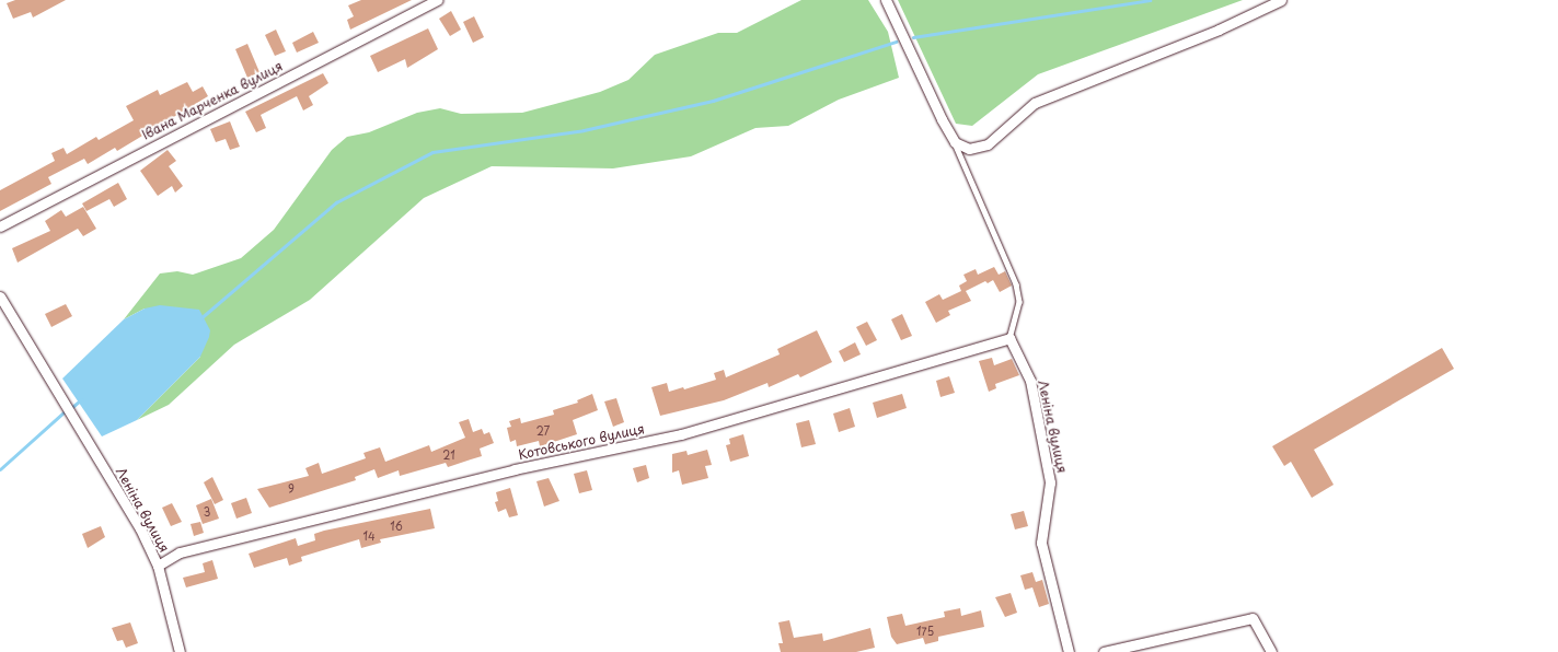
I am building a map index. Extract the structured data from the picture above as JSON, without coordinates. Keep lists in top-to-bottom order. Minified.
{"streets":{"street":["Івана Марченка вулиця","Леніна вулиця","Котовського вулиця"]},"crossings":[["Леніна вулиця","Котовського вулиця"]],"house_numbers":["27","21","9","3","16","14","175"]}
